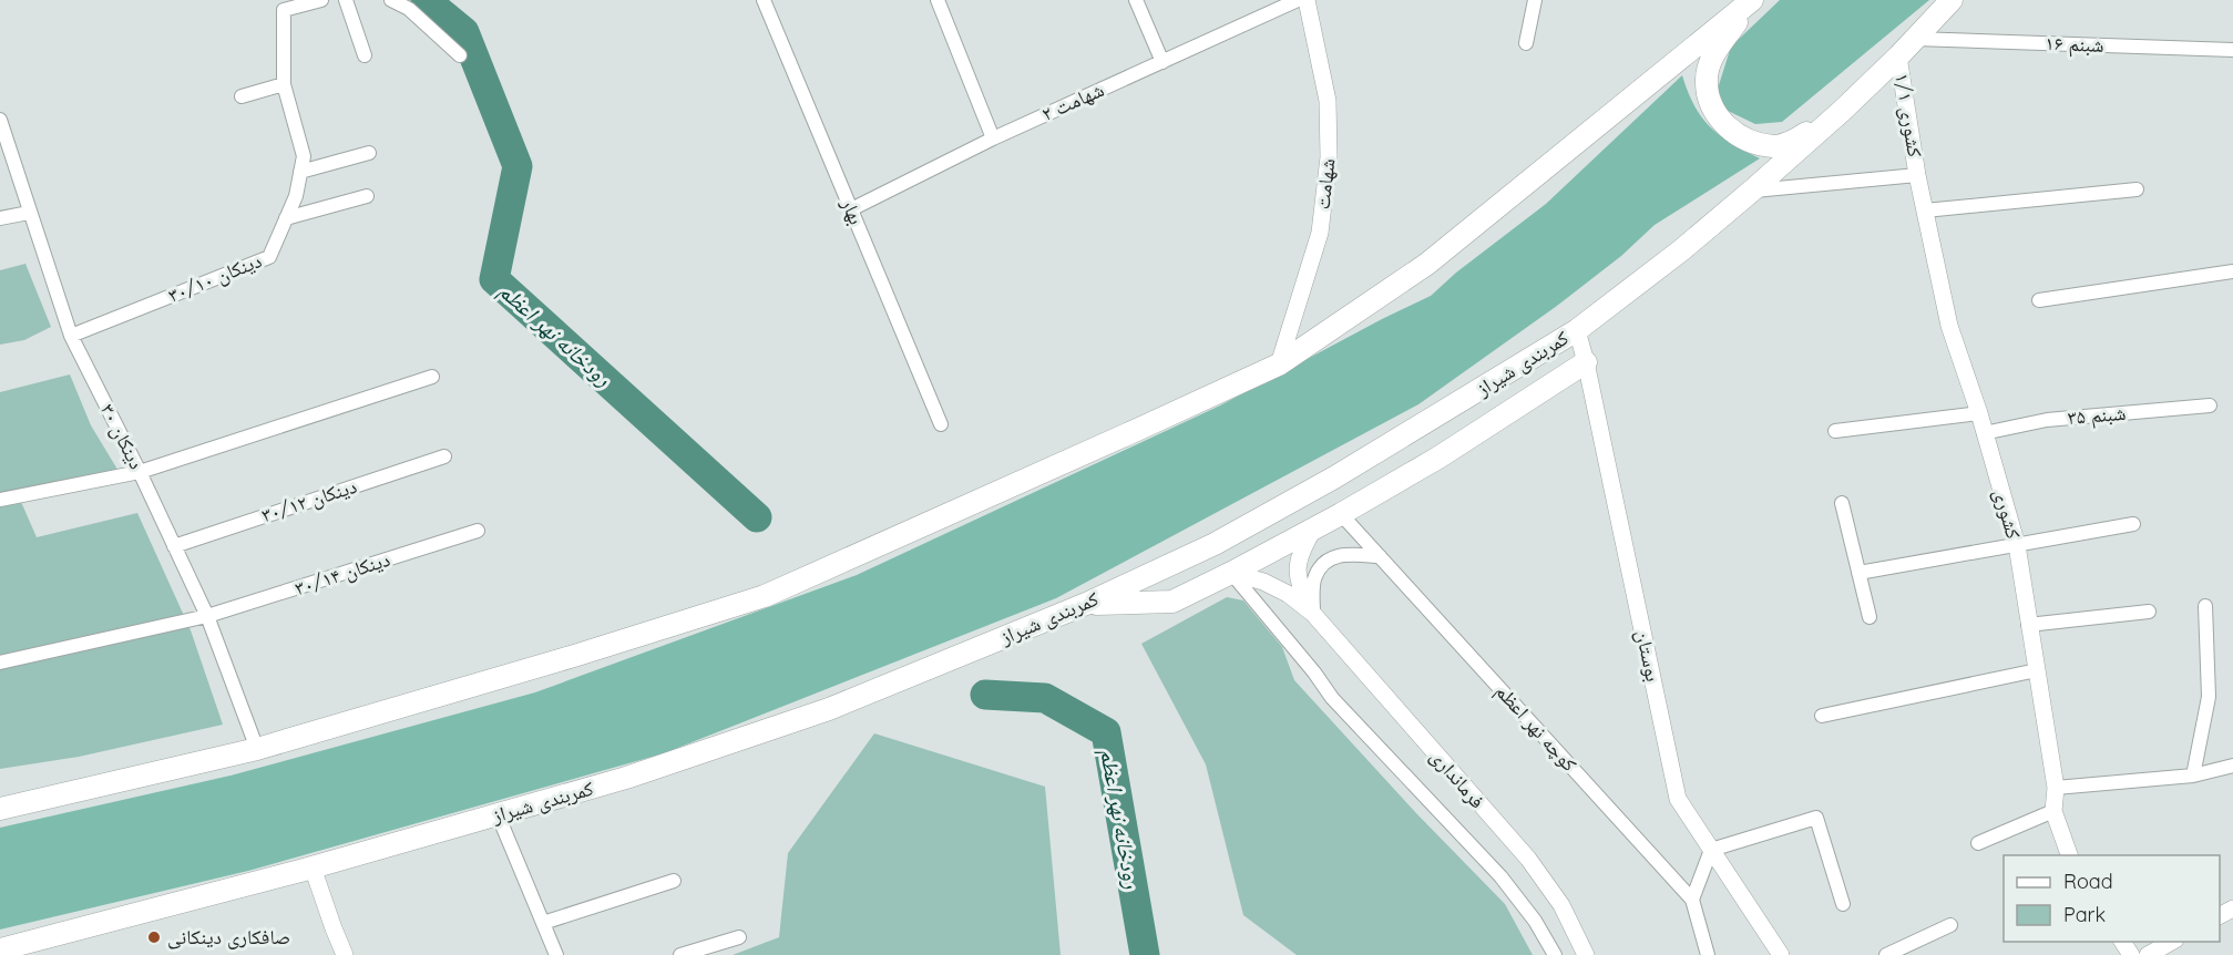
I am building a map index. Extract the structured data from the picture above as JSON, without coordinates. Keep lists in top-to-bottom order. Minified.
{"streets":{"highway":["کمربندی شیراز"],"street":["۱۶ شبنم","۲ شهامت","۱/۱ کشوری","شهامت","بهار","۳۰/۱۰ دینکان","۳۵ شبنم","۳۰ دینکان","۳۰/۱۲ دینکان","کشوری","۳۰/۱۴ دینکان","بوستان","کوچه نهر اعظم","فرمانداری"]},"crossings":[["۱۶ شبنم","کمربندی شیراز"],["۲ شهامت","بهار"],["۱/۱ کشوری","کمربندی شیراز"],["۱/۱ کشوری","کشوری"],["۳۰/۱۰ دینکان","۳۰ دینکان"],["کمربندی شیراز","بوستان"],["۳۵ شبنم","کشوری"],["۳۰ دینکان","۳۰/۱۲ دینکان"],["۳۰ دینکان","۳۰/۱۴ دینکان"]],"water":["رودخانه نهر اعظم"],"places":["صافکاری دینکانی"],"legend":["Road","Park"]}
